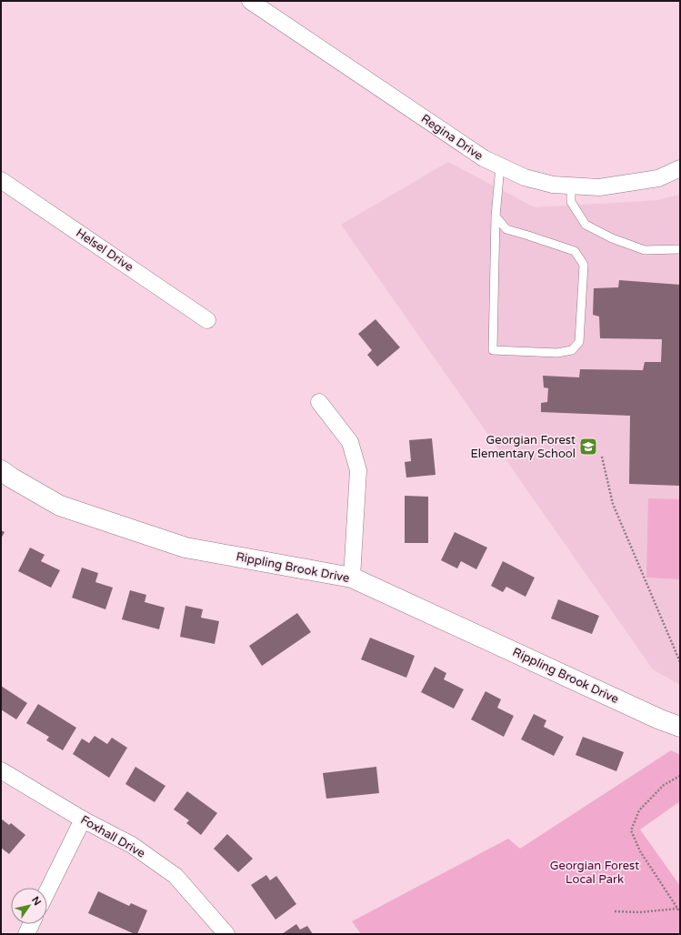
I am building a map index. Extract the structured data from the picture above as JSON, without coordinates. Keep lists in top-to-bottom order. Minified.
{"streets":{"street":["Regina Drive","Helsel Drive","Rippling Brook Drive","Foxhall Drive"]},"parks":["Georgian Forest Local Park"],"places":{"school or university":["Georgian Forest Elementary School"]},"north":"top right"}
